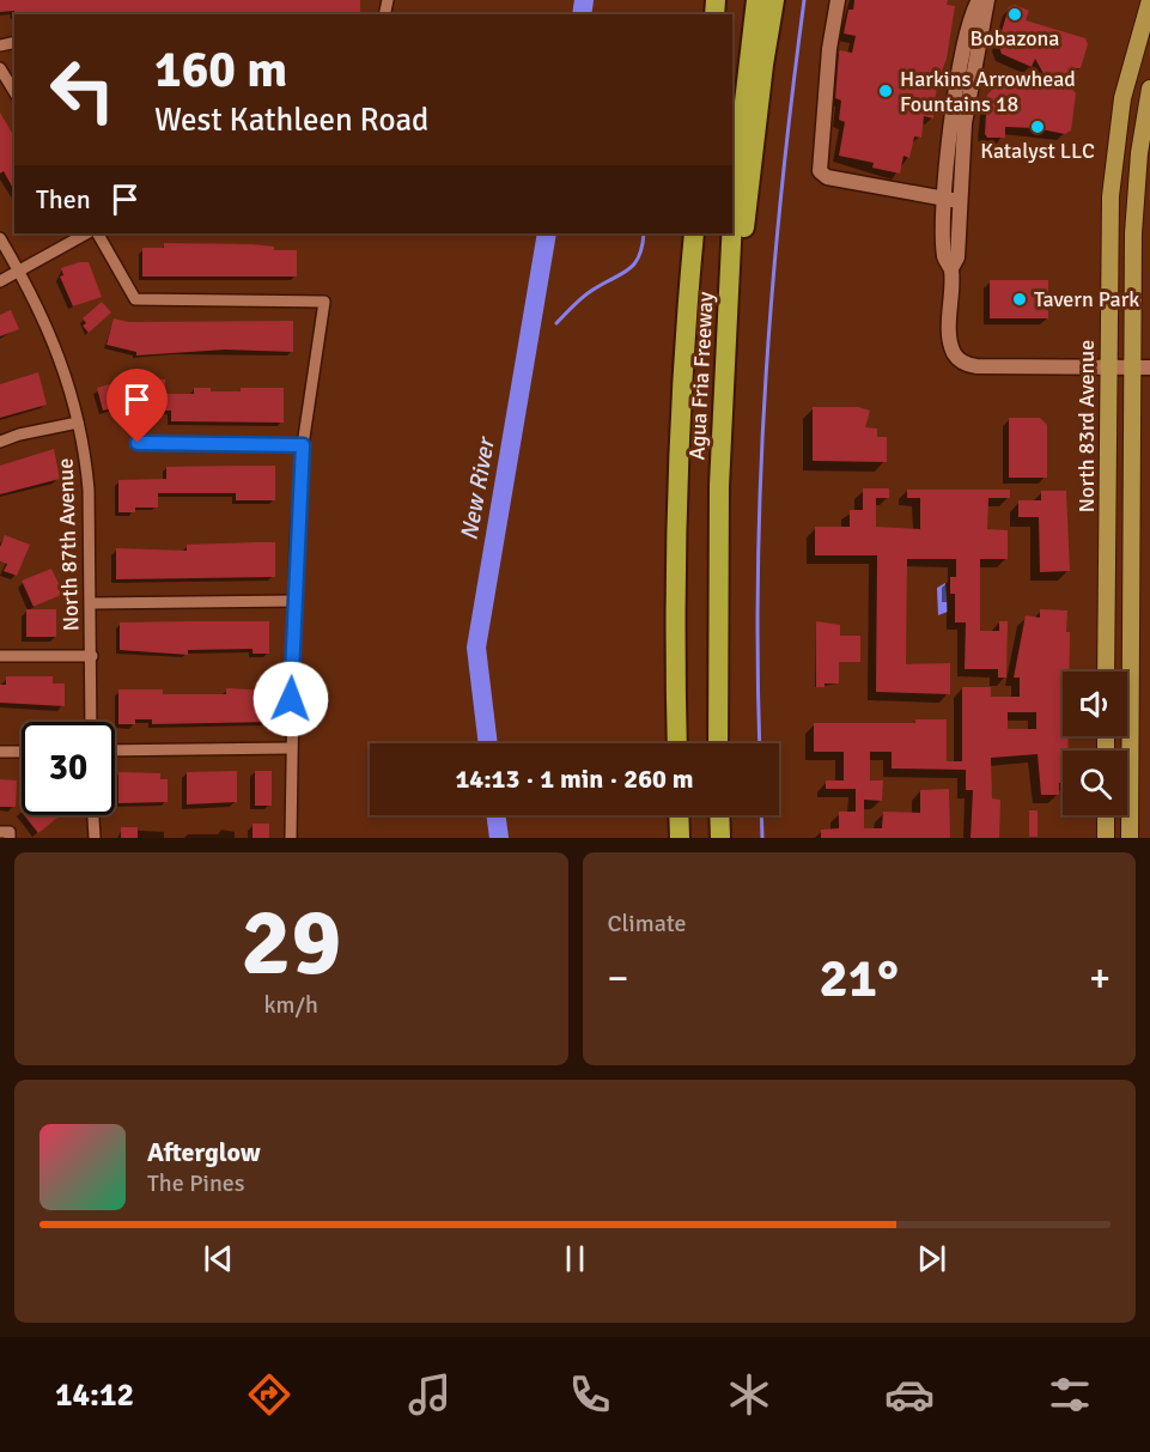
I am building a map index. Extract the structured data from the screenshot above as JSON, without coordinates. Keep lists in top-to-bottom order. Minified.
{"streets":{"highway":["Agua Fria Freeway"],"main road":["North 83rd Avenue"],"street":["North 87th Avenue"]},"water":["New River"],"places":["Bobazona","Harkins Arrowhead Fountains 18","Katalyst LLC","Tavern Park"],"page":{"turn":["160 m","West Kathleen Road"],"then":"Then","limit":"30","trip":"14:13 · 1 min · 260 m","tile":[["29","km/h"],"Climate"],"heat":["−","21°","+"],"song":["Afterglow","The Pines"],"tabs":"14:12"}}
